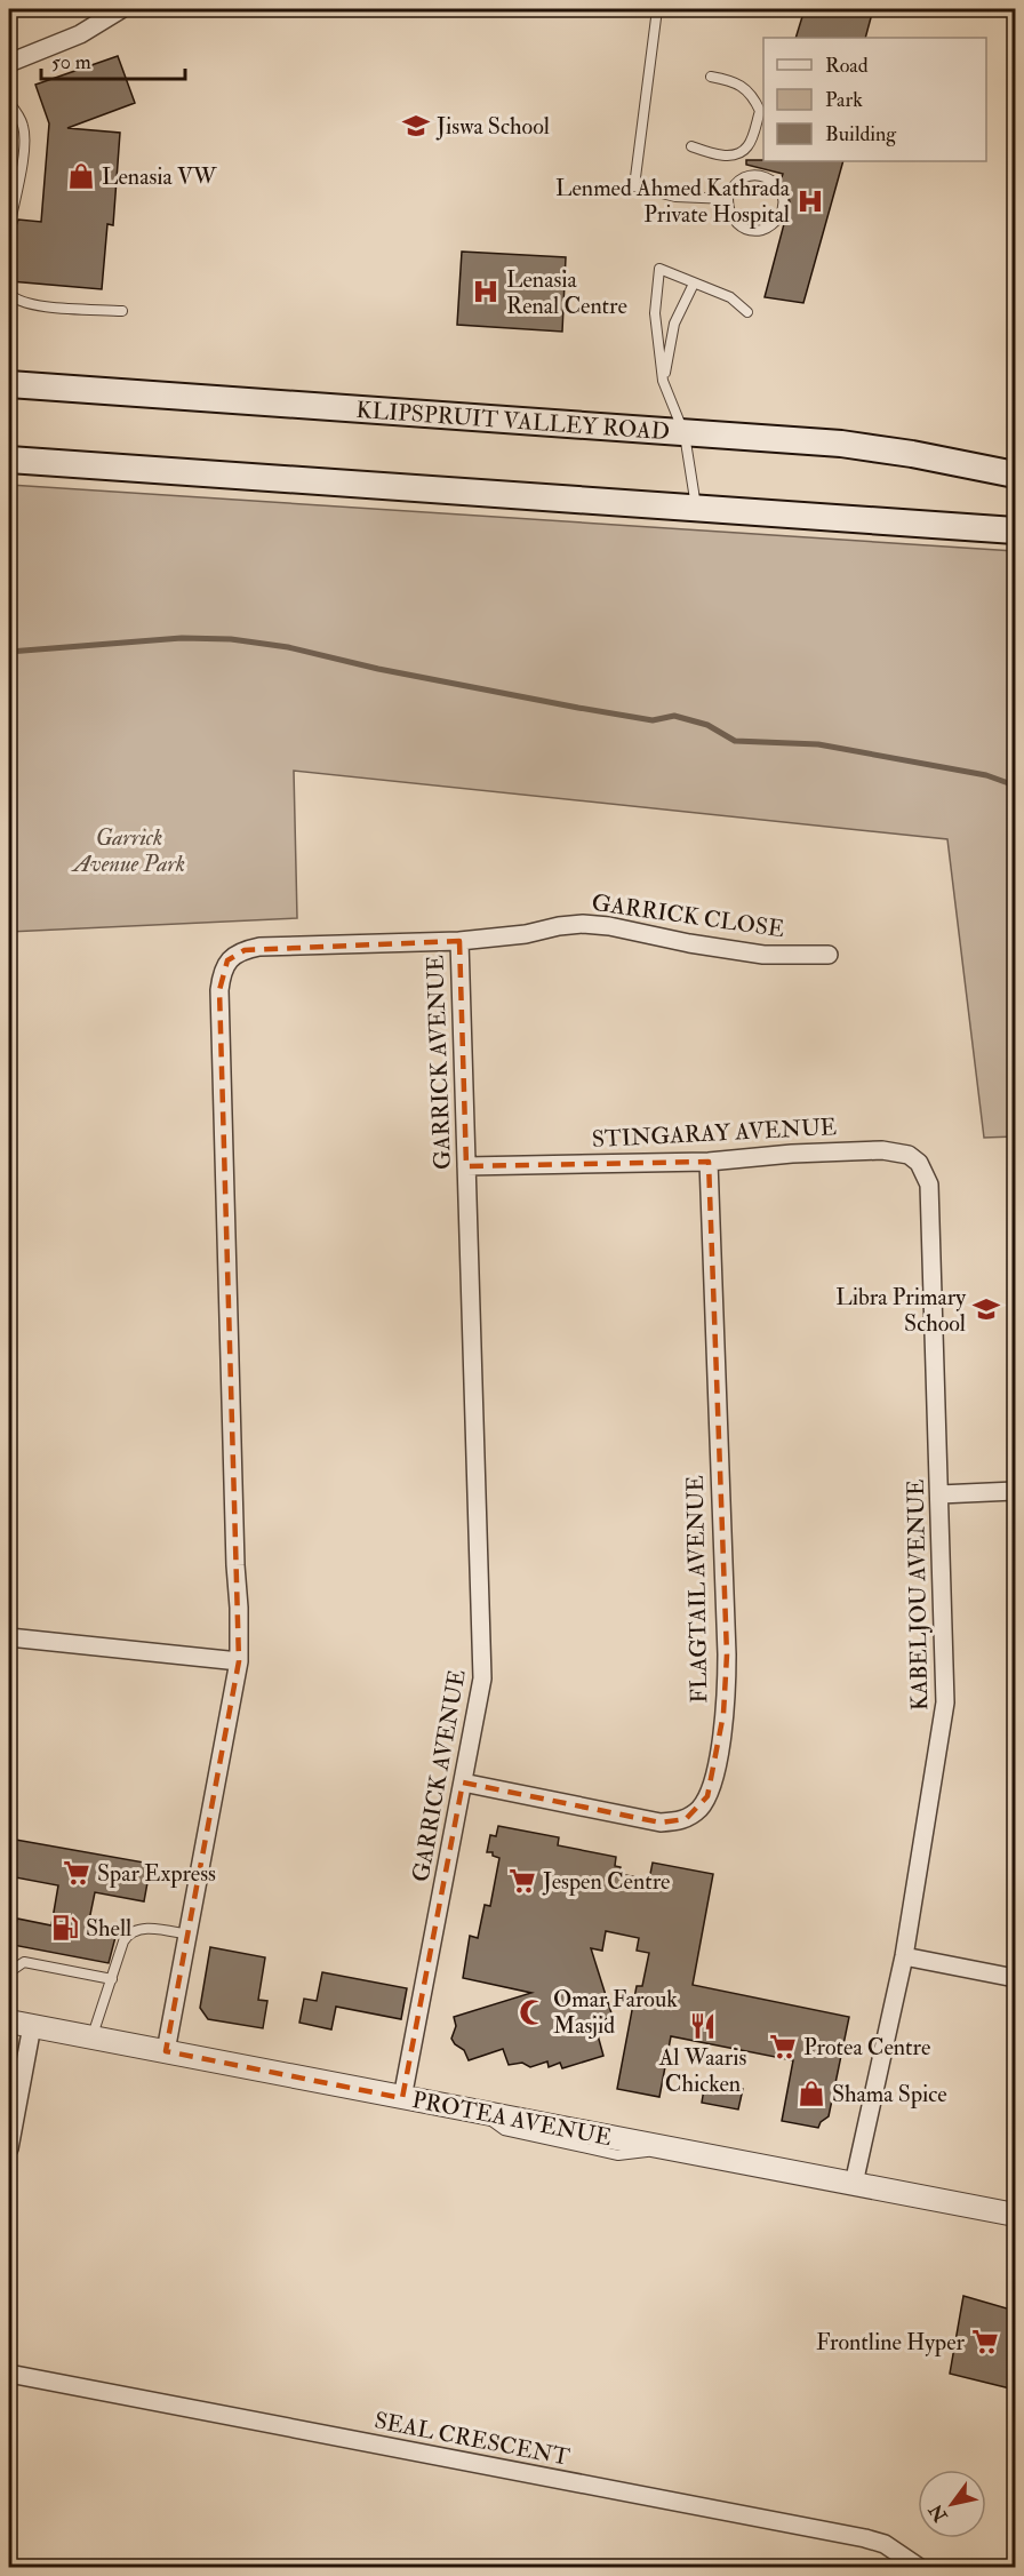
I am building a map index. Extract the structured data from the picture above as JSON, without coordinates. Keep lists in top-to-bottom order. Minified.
{"streets":{"main road":["KLIPSPRUIT VALLEY ROAD"],"street":["GARRICK CLOSE","GARRICK AVENUE","STINGARAY AVENUE","FLAGTAIL AVENUE","KABELJOU AVENUE","PROTEA AVENUE","SEAL CRESCENT"]},"crossings":[["GARRICK CLOSE","GARRICK AVENUE"],["GARRICK AVENUE","STINGARAY AVENUE"],["GARRICK AVENUE","FLAGTAIL AVENUE"],["GARRICK AVENUE","PROTEA AVENUE"],["STINGARAY AVENUE","FLAGTAIL AVENUE"],["STINGARAY AVENUE","KABELJOU AVENUE"],["KABELJOU AVENUE","PROTEA AVENUE"]],"parks":["Garrick Avenue Park"],"places":{"school or university":["Jiswa School","Libra Primary School"],"shop":["Lenasia VW","Shama Spice"],"hospital":["Lenmed Ahmed Kathrada Private Hospital","Lenasia Renal Centre"],"supermarket":["Spar Express","Jespen Centre","Protea Centre","Frontline Hyper"],"fuel station":["Shell"],"mosque":["Omar Farouk Masjid"],"restaurant":["Al Waaris Chicken"]},"legend":["Road","Park","Building"],"scale_bar":"50 m","north":"bottom left"}
